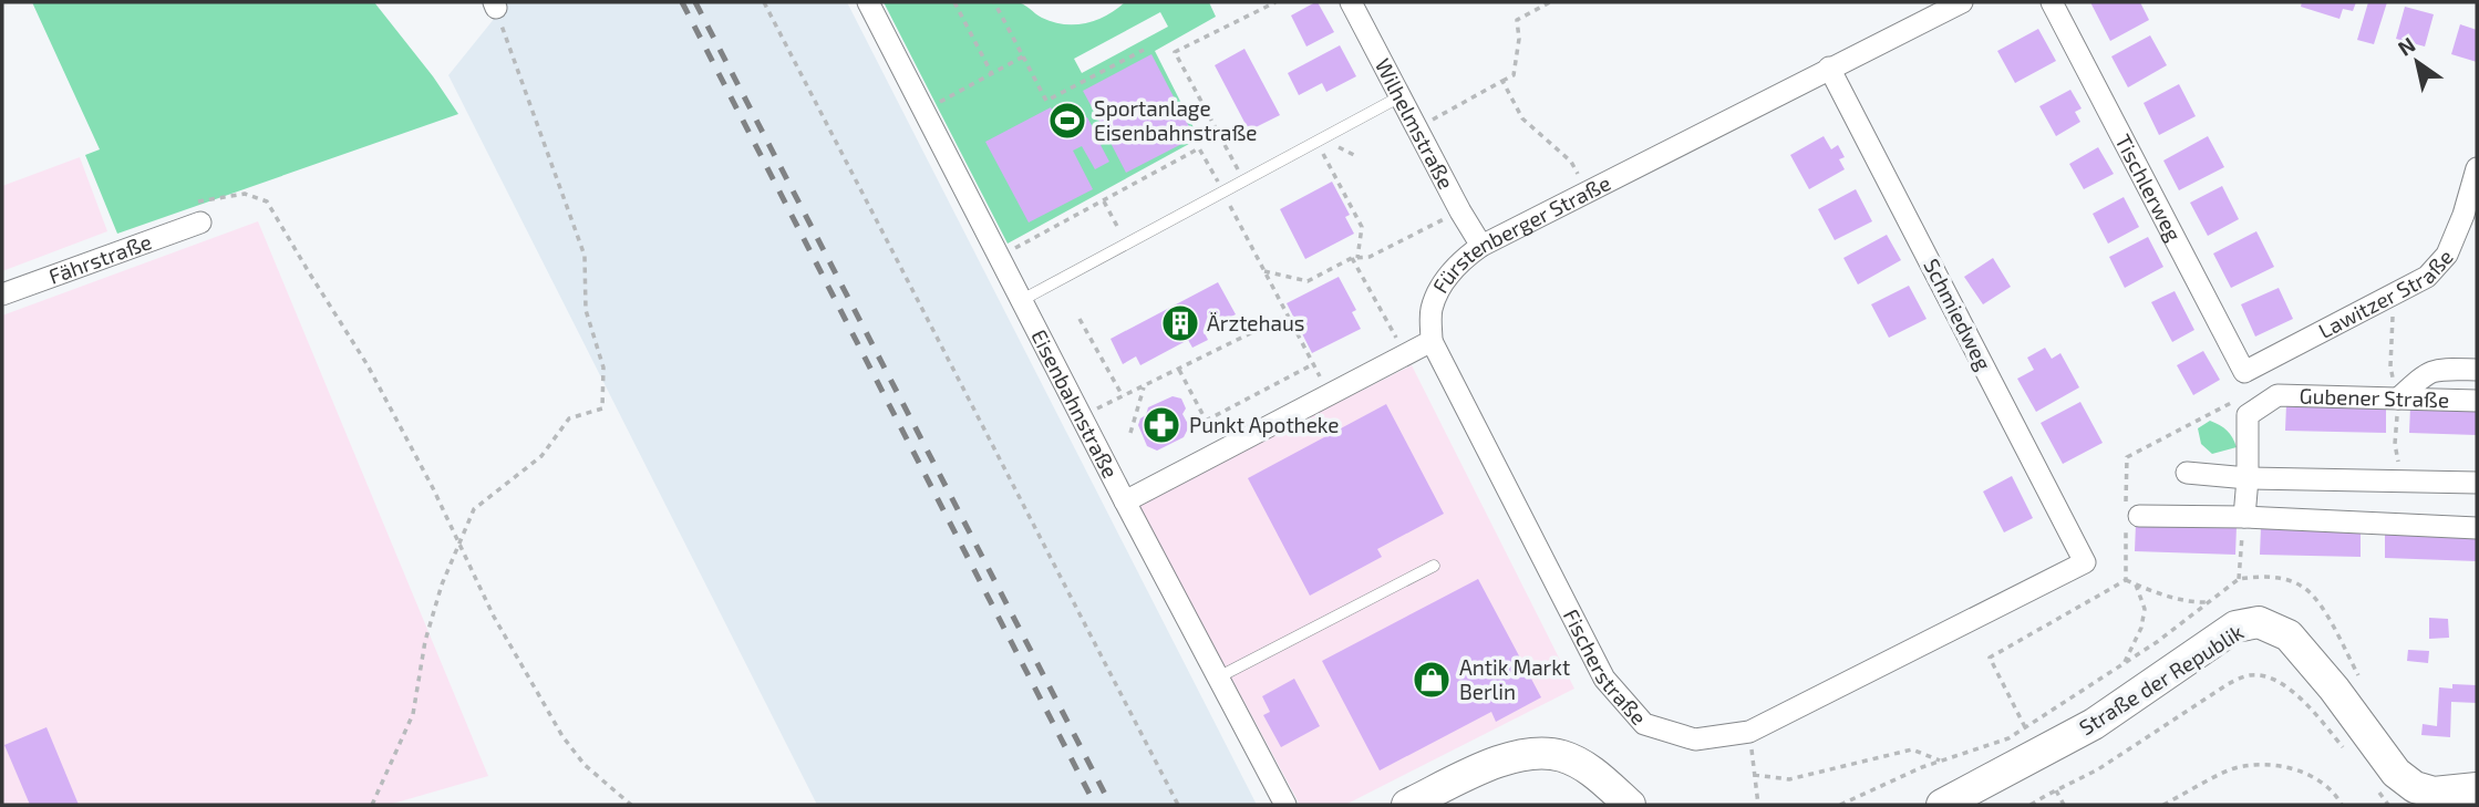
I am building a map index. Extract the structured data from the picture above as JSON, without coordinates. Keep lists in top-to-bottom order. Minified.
{"streets":{"main road":["Straße der Republik"],"street":["Wilhelmstraße","Tischlerweg","Fürstenberger Straße","Fährstraße","Lawitzer Straße","Schmiedweg","Gubener Straße","Eisenbahnstraße","Fischerstraße"]},"crossings":[["Wilhelmstraße","Fürstenberger Straße"],["Tischlerweg","Lawitzer Straße"],["Fürstenberger Straße","Schmiedweg"],["Fürstenberger Straße","Fischerstraße"],["Schmiedweg","Fischerstraße"]],"places":{"sports":["Sportanlage Eisenbahnstraße"],"building":["Ärztehaus"],"pharmacy":["Punkt Apotheke"],"shop":["Antik Markt Berlin"]},"north":"top left"}
